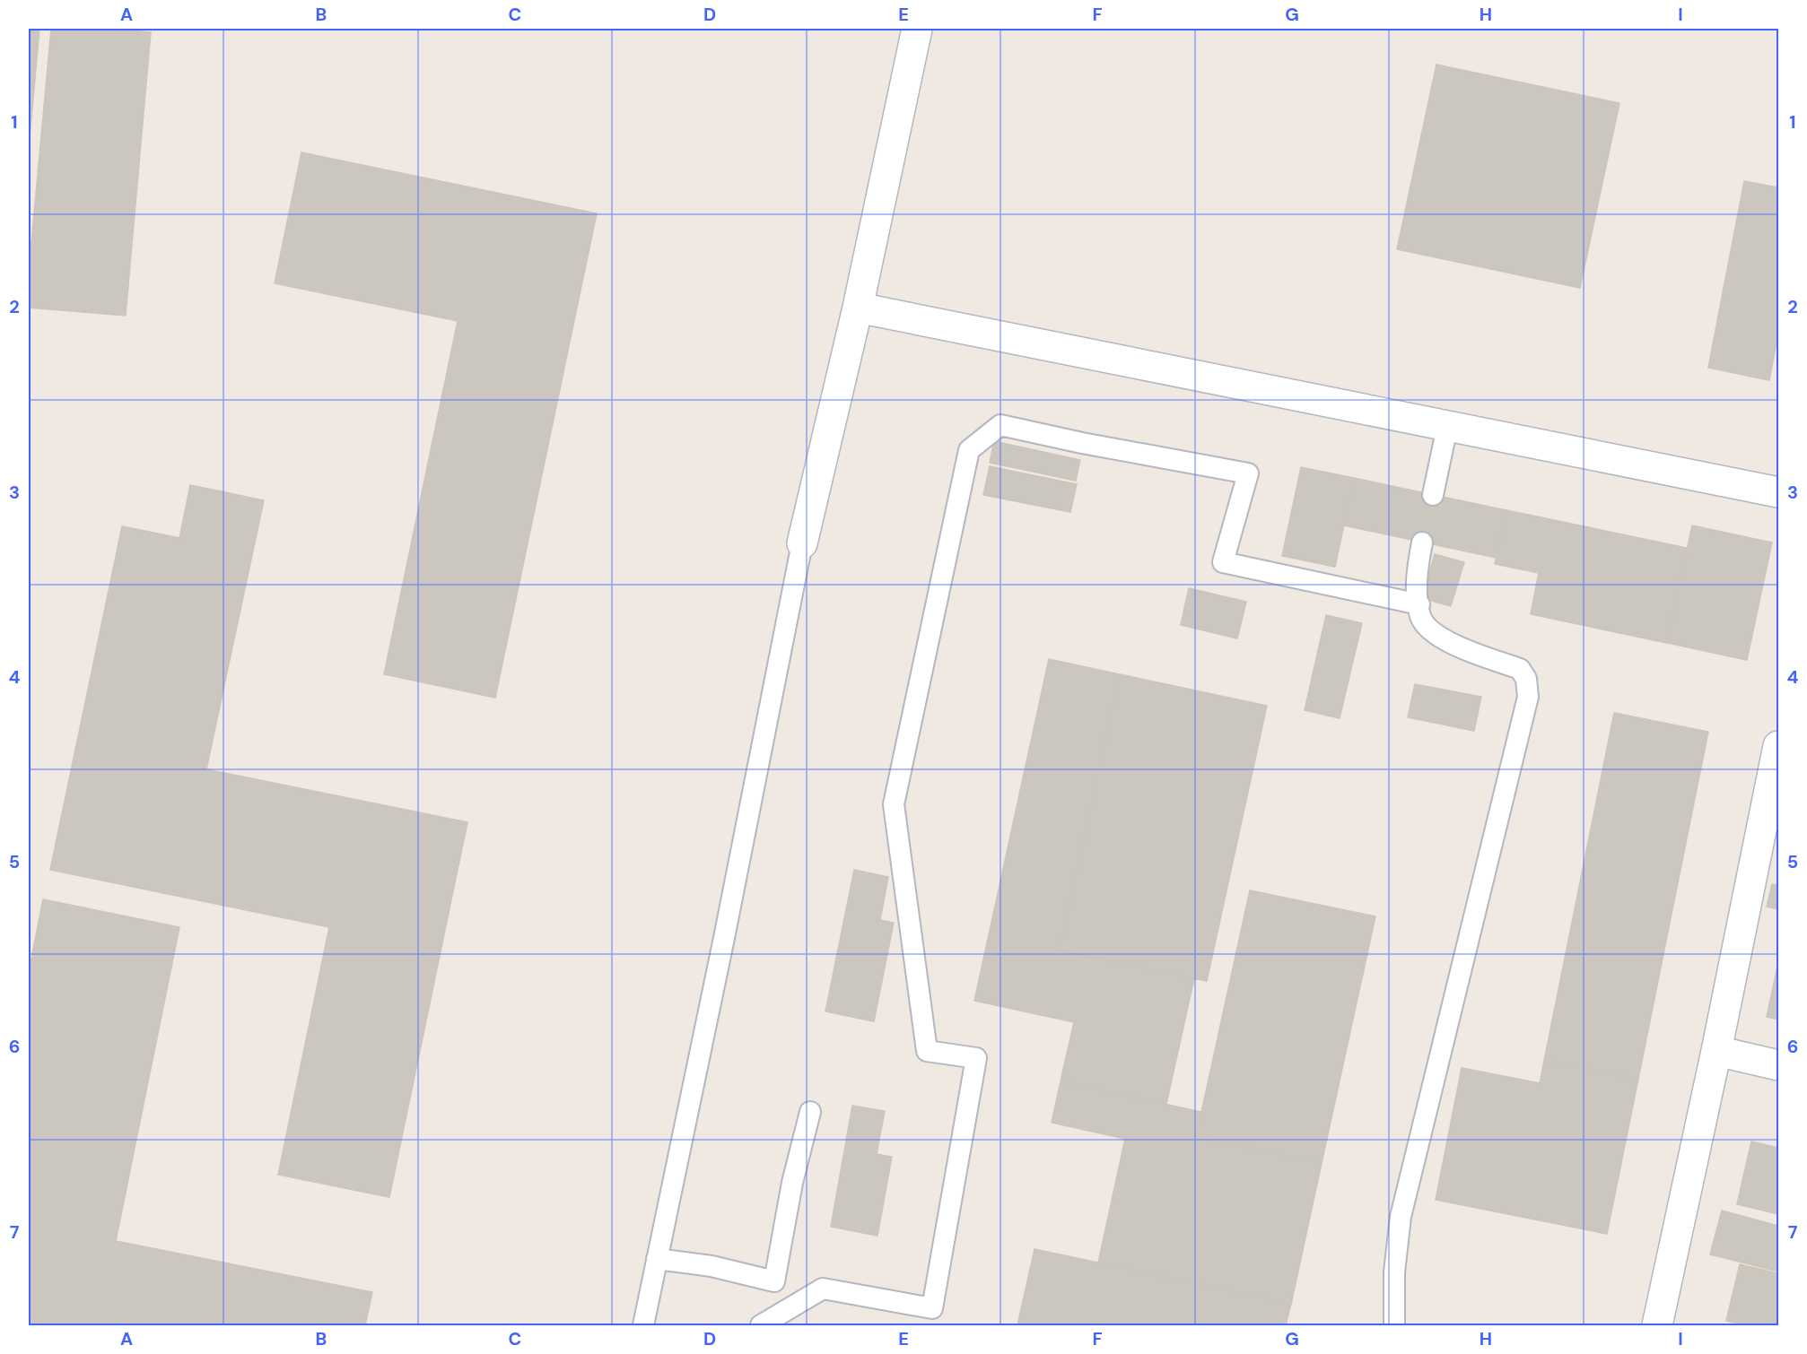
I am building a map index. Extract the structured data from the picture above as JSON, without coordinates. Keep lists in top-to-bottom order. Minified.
{"grid":{"columns":["A","B","C","D","E","F","G","H","I"],"rows":["1","2","3","4","5","6","7"]}}
